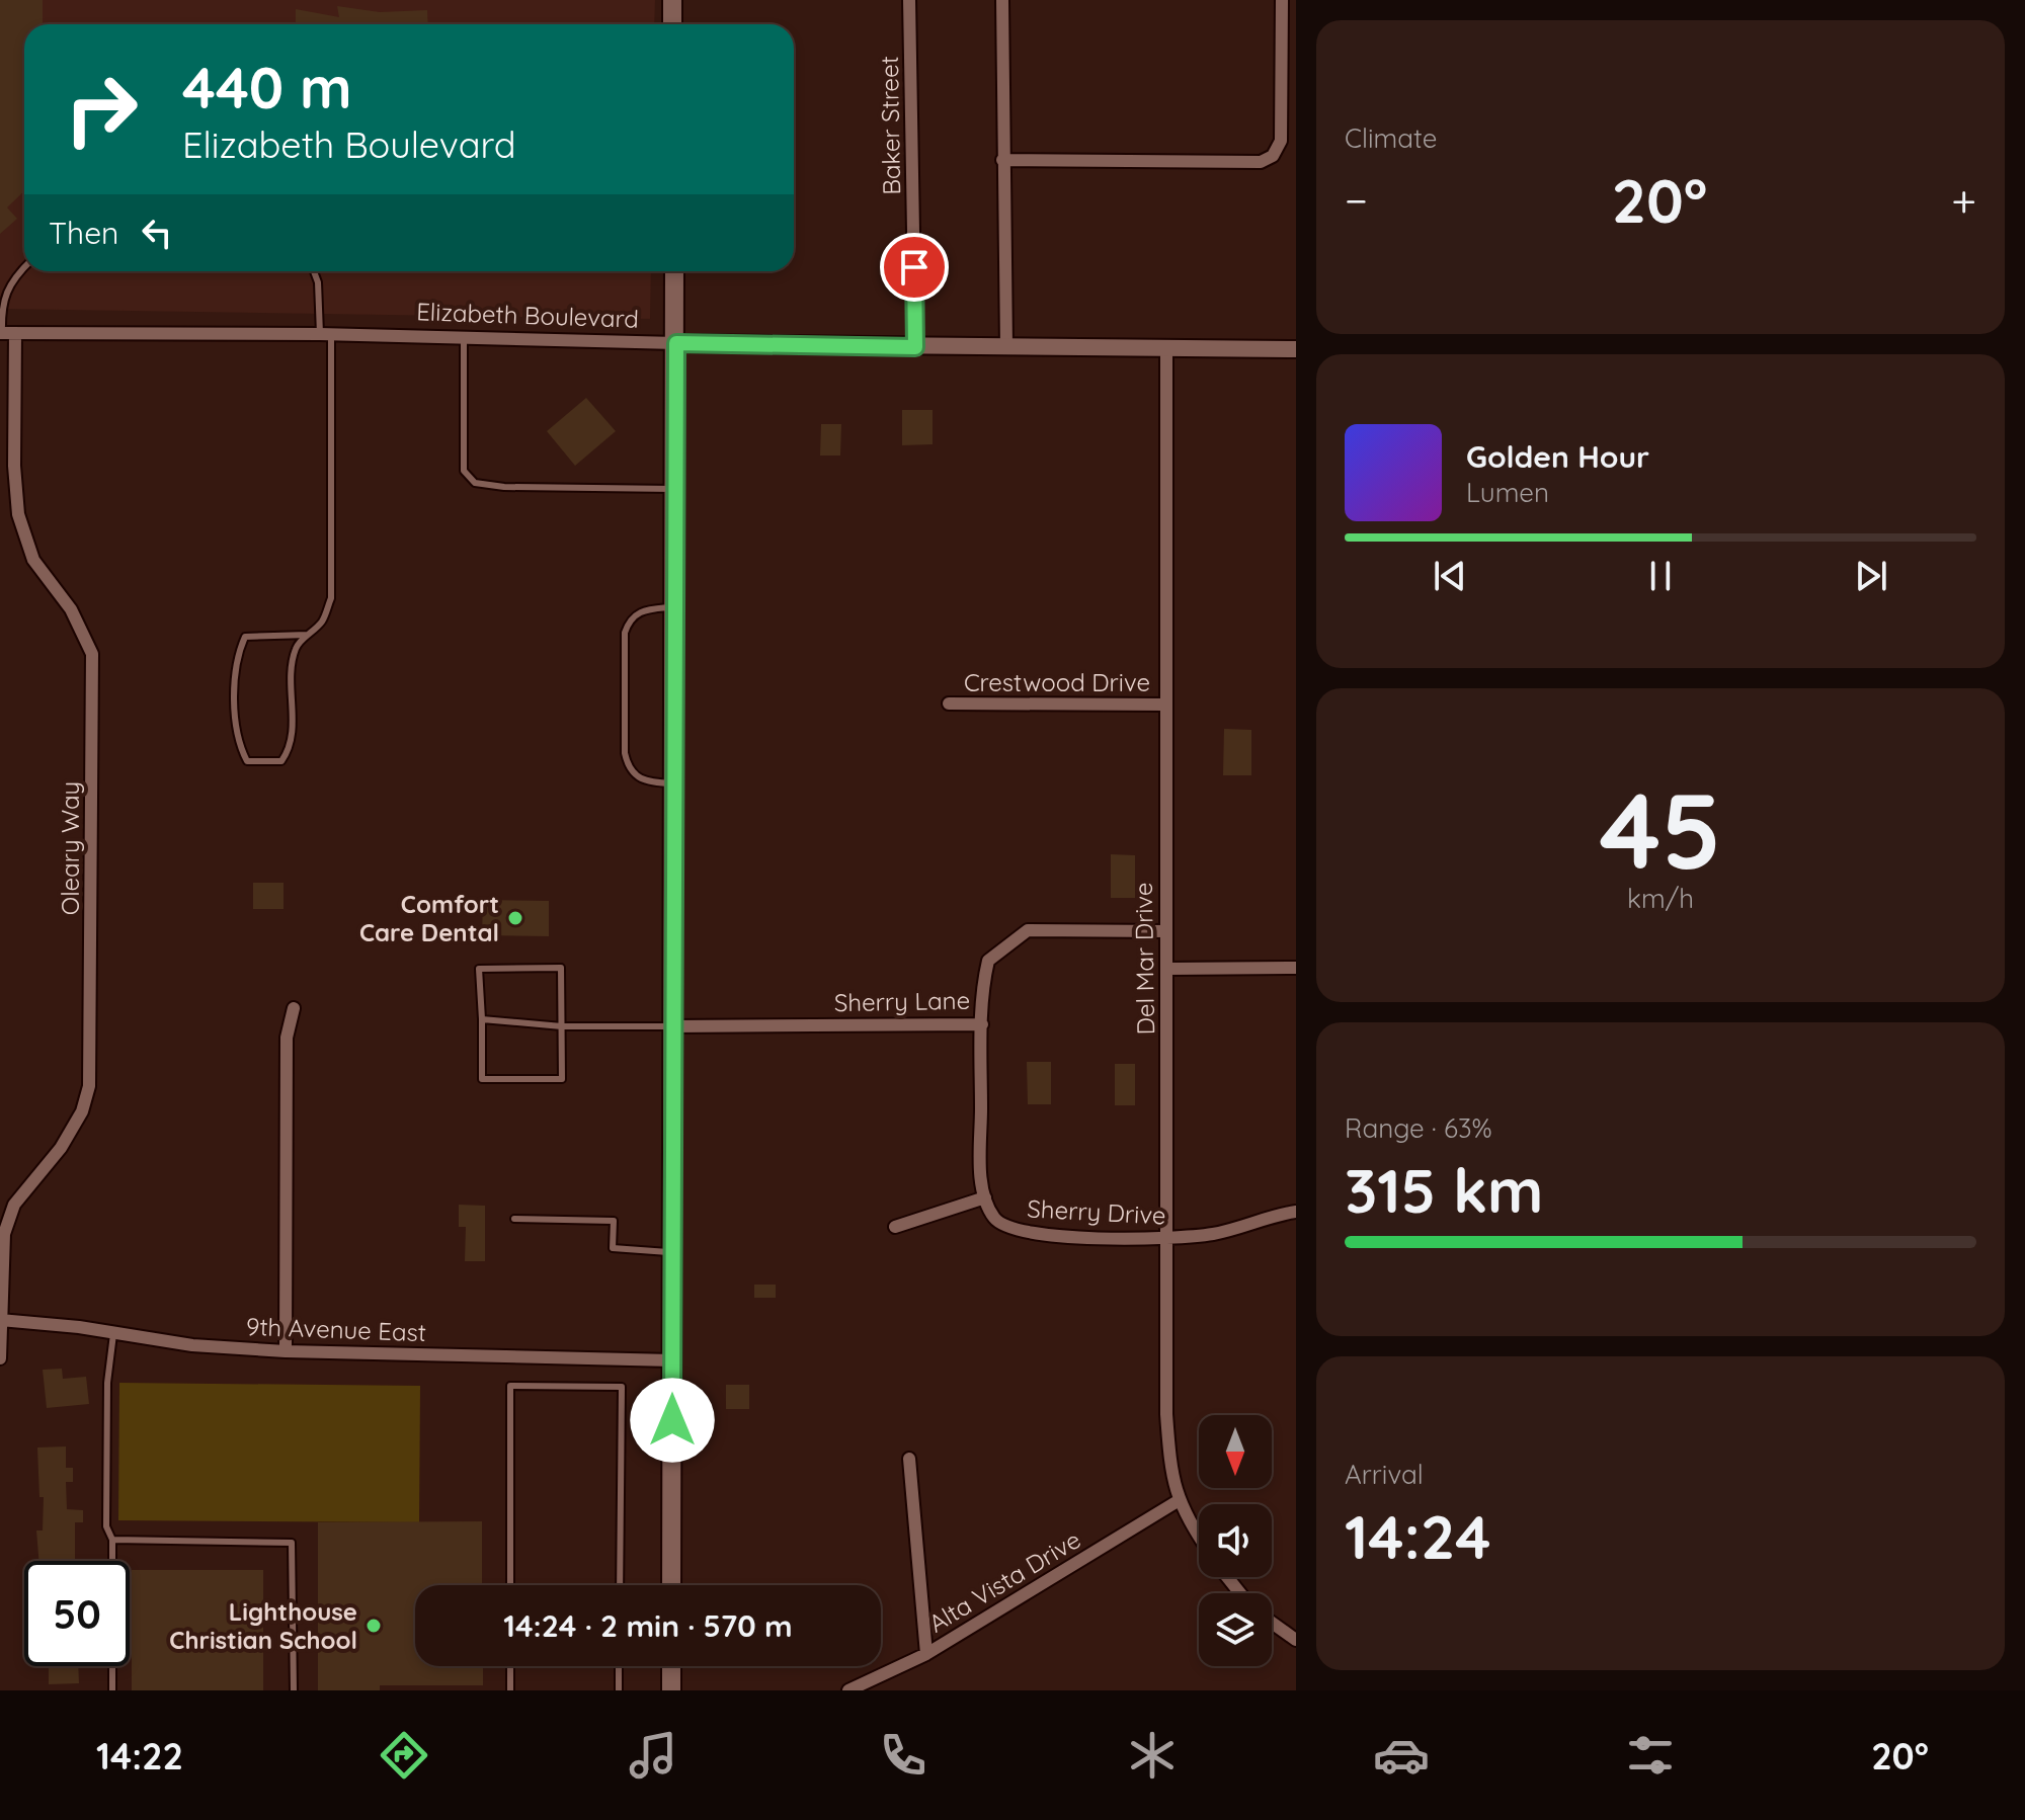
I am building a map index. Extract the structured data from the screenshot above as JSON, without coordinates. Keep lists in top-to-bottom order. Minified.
{"streets":{"street":["Baker Street","Elizabeth Boulevard","Crestwood Drive","Oleary Way","Del Mar Drive","Sherry Lane","Sherry Drive","9th Avenue East","Alta Vista Drive"]},"crossings":[["Baker Street","Elizabeth Boulevard"],["Elizabeth Boulevard","Oleary Way"],["Elizabeth Boulevard","Del Mar Drive"],["Crestwood Drive","Del Mar Drive"],["Oleary Way","9th Avenue East"],["Del Mar Drive","Sherry Lane"],["Del Mar Drive","Sherry Drive"],["Del Mar Drive","Alta Vista Drive"]],"places":["Comfort Care Dental","Lighthouse Christian School"],"north":"bottom","page":{"tile":["Climate",["45","km/h"],["Range · 63%","315 km"],["Arrival","14:24"]],"turn":["440 m","Elizabeth Boulevard"],"heat":["−","20°","+"],"then":"Then","song":["Golden Hour","Lumen"],"limit":"50","trip":"14:24 · 2 min · 570 m","tabs":["14:22","20°"]}}
